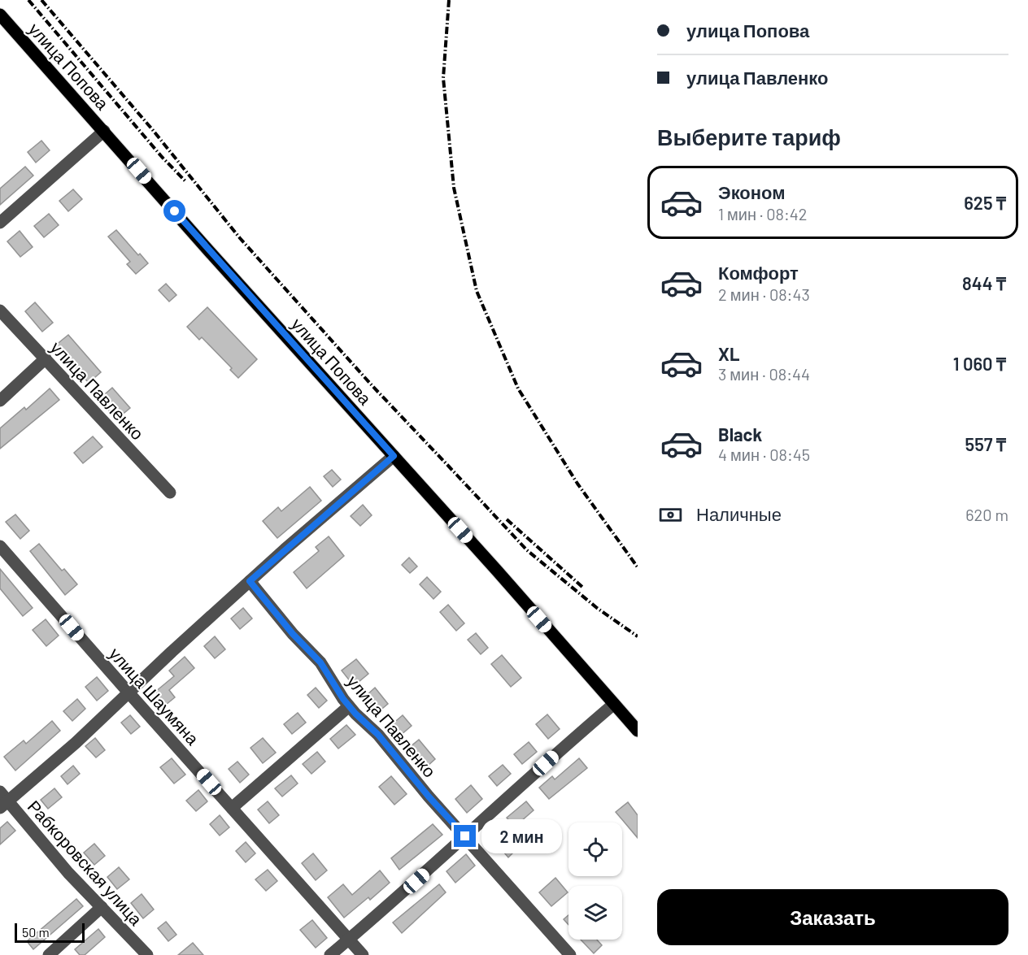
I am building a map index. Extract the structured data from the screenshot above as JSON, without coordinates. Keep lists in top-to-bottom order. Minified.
{"streets":{"main road":["улица Попова"],"street":["улица Павленко","улица Шаумяна","Рабкоровская улица"]},"scale_bar":"50 m","page":{"banner":["улица Попова","улица Павленко"],"heading":"Выберите тариф","list":[{"name":"Эконом","note":"1 мин · 08:42","value":"625 ₸"},{"name":"Комфорт","note":"2 мин · 08:43","value":"844 ₸"},{"name":"XL","note":"3 мин · 08:44","value":"1 060 ₸"},{"name":"Black","note":"4 мин · 08:45","value":"557 ₸"}],"pay":["Наличные","620 m"],"bubble":"2 мин","buttons":"Заказать","scale":"50 m"}}
